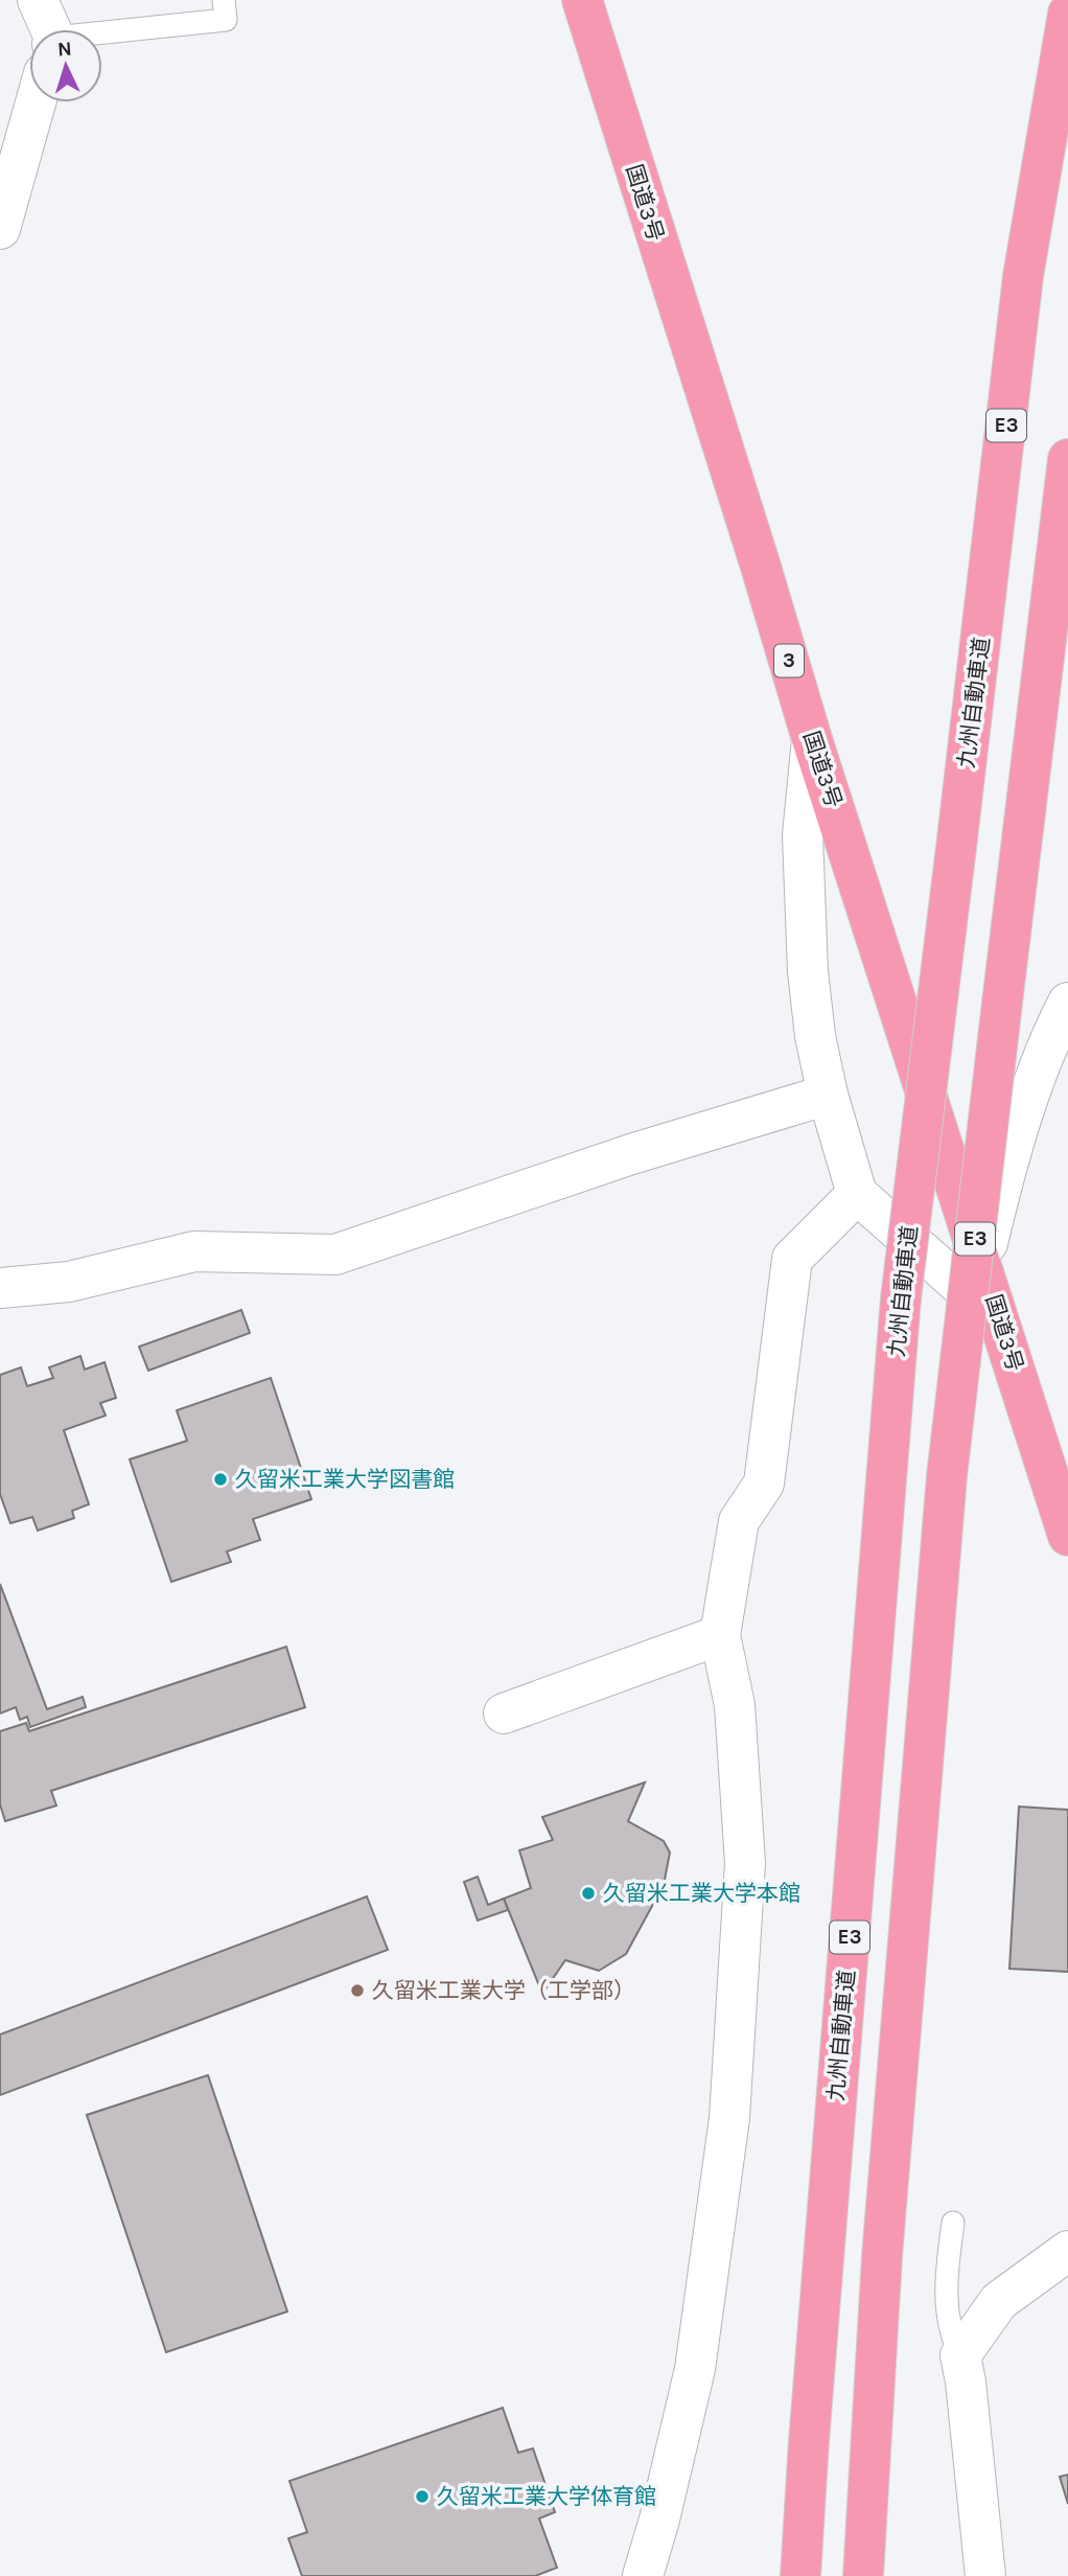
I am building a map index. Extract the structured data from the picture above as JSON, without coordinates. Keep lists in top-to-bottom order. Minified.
{"streets":{"highway":["国道3号","E3","3","九州自動車道"]},"places":["久留米工業大学図書館","久留米工業大学本館","久留米工業大学（工学部）","久留米工業大学体育館"],"north":"top"}
